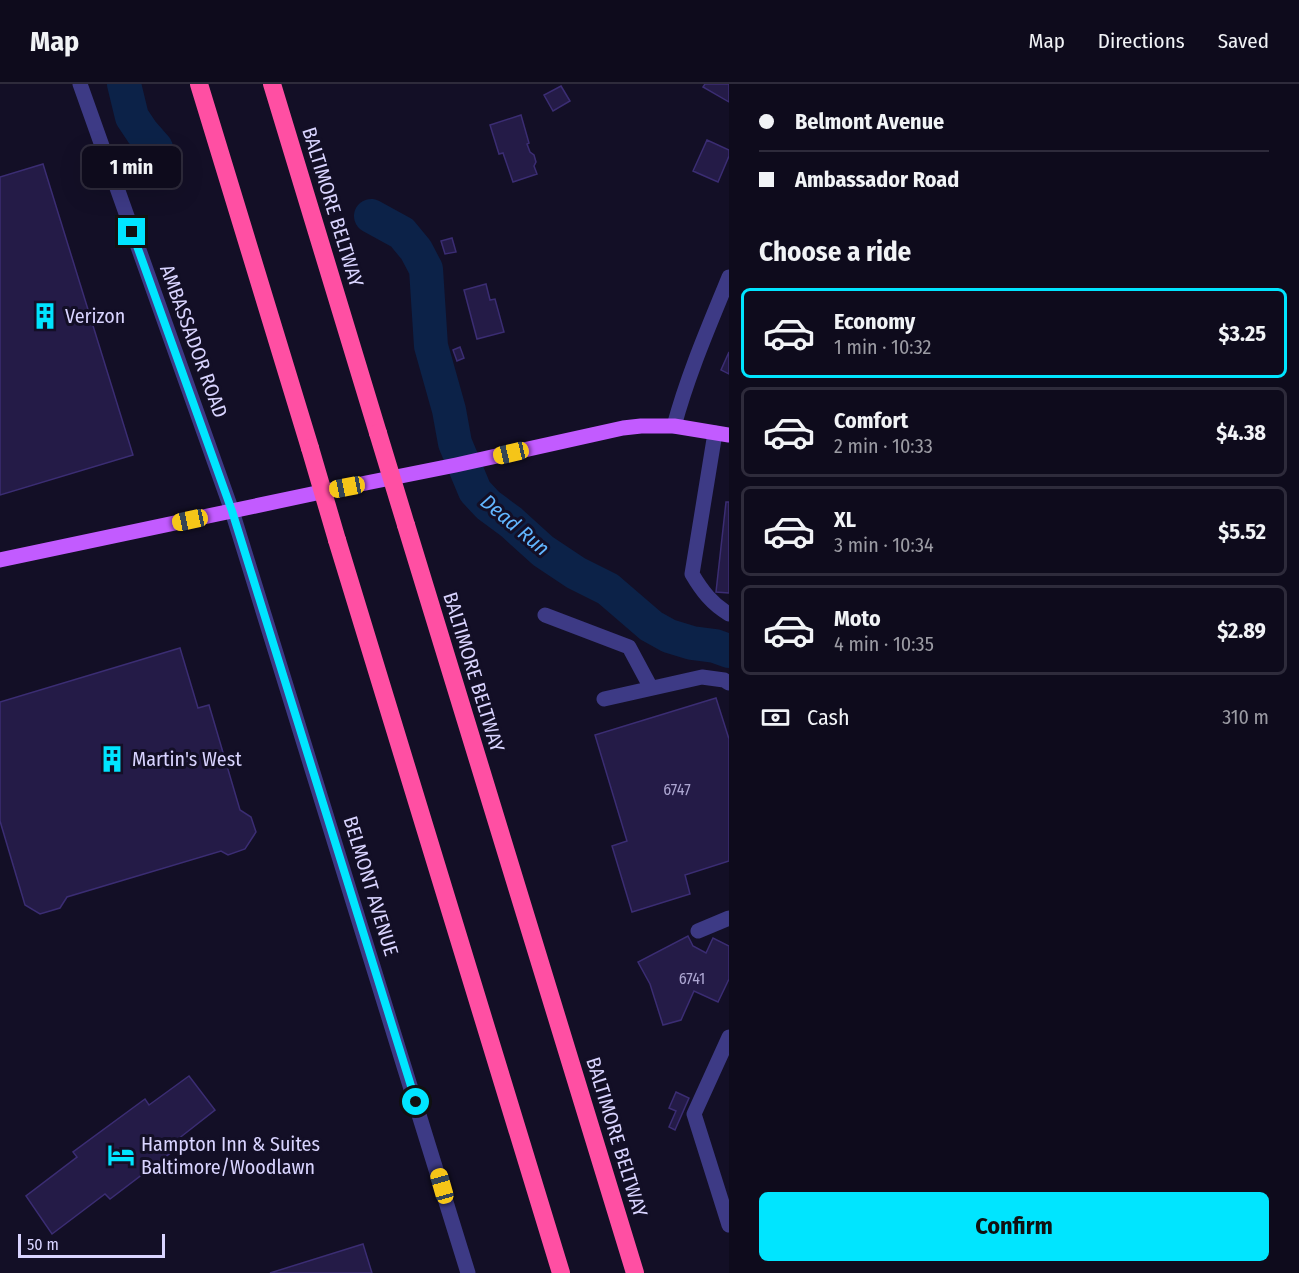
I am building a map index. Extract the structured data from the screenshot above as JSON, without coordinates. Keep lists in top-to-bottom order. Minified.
{"streets":{"highway":["BALTIMORE BELTWAY"],"street":["AMBASSADOR ROAD","BELMONT AVENUE"]},"crossings":[["AMBASSADOR ROAD","BELMONT AVENUE"]],"water":["Dead Run"],"places":{"building":["Verizon","Martin's West"],"hotel":["Hampton Inn & Suites Baltimore/Woodlawn"]},"house_numbers":["6747","6741"],"scale_bar":"50 m","page":{"header":"Map","nav":["Map","Directions","Saved"],"banner":["Belmont Avenue","Ambassador Road"],"bubble":"1 min","heading":"Choose a ride","list":[{"name":"Economy","note":"1 min · 10:32","value":"$3.25"},{"name":"Comfort","note":"2 min · 10:33","value":"$4.38"},{"name":"XL","note":"3 min · 10:34","value":"$5.52"},{"name":"Moto","note":"4 min · 10:35","value":"$2.89"}],"pay":["Cash","310 m"],"buttons":"Confirm","scale":"50 m"}}
